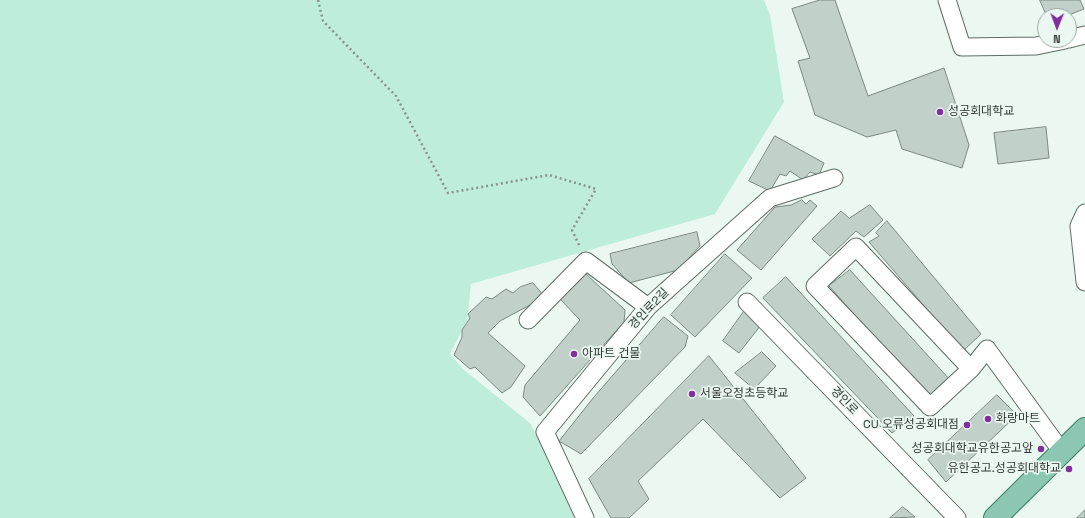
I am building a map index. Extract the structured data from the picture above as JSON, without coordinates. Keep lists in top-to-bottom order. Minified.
{"streets":{"street":["경인로2길","경인로"]},"places":["성공회대학교","아파트 건물","서울오정초등학교","화랑마트","CU 오류성공회대점","성공회대학교유한공고앞","유한공고.성공회대학교"],"north":"bottom"}
